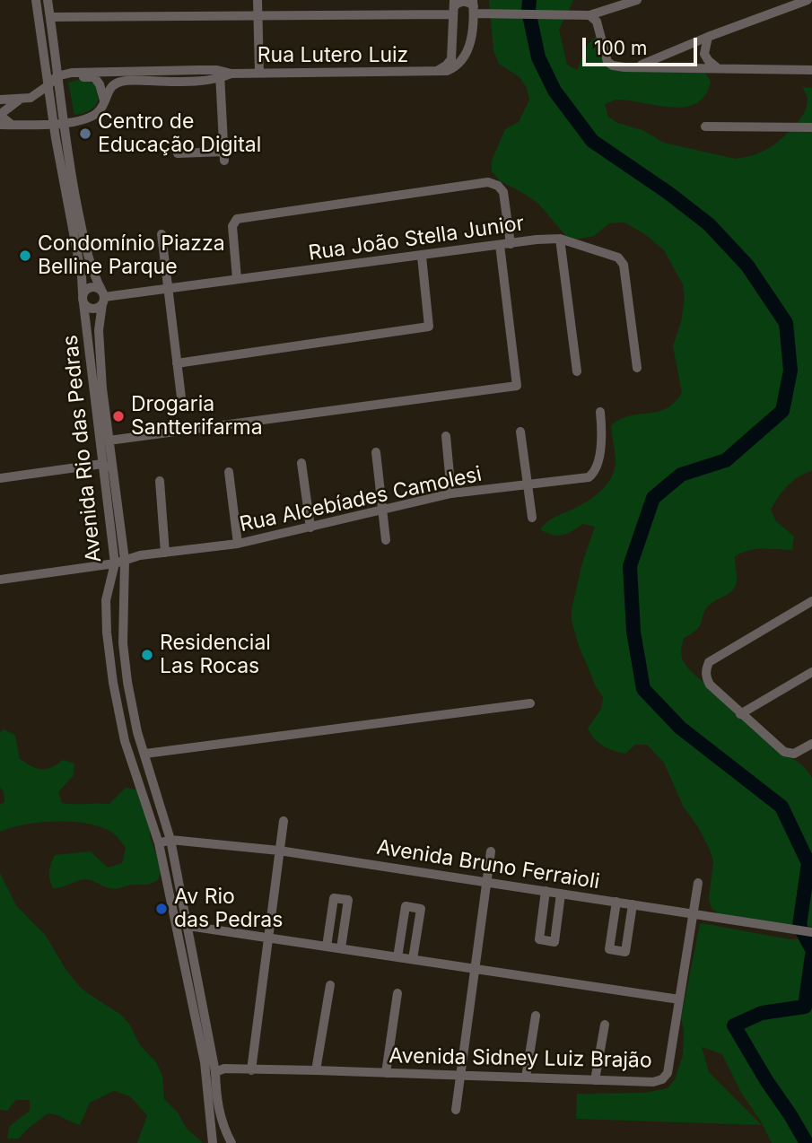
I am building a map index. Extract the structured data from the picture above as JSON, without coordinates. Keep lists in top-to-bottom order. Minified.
{"streets":{"street":["Rua Lutero Luiz","Rua João Stella Junior","Avenida Rio das Pedras","Rua Alcebíades Camolesi","Avenida Bruno Ferraioli","Avenida Sidney Luiz Brajão"]},"crossings":[["Rua Lutero Luiz","Avenida Rio das Pedras"],["Rua João Stella Junior","Avenida Rio das Pedras"],["Avenida Rio das Pedras","Rua Alcebíades Camolesi"],["Avenida Rio das Pedras","Avenida Bruno Ferraioli"],["Avenida Rio das Pedras","Avenida Sidney Luiz Brajão"],["Avenida Bruno Ferraioli","Avenida Sidney Luiz Brajão"]],"places":["Centro de Educação Digital","Condomínio Piazza Belline Parque","Drogaria Santterifarma","Residencial Las Rocas","Av Rio das Pedras"],"scale_bar":"100 m"}
